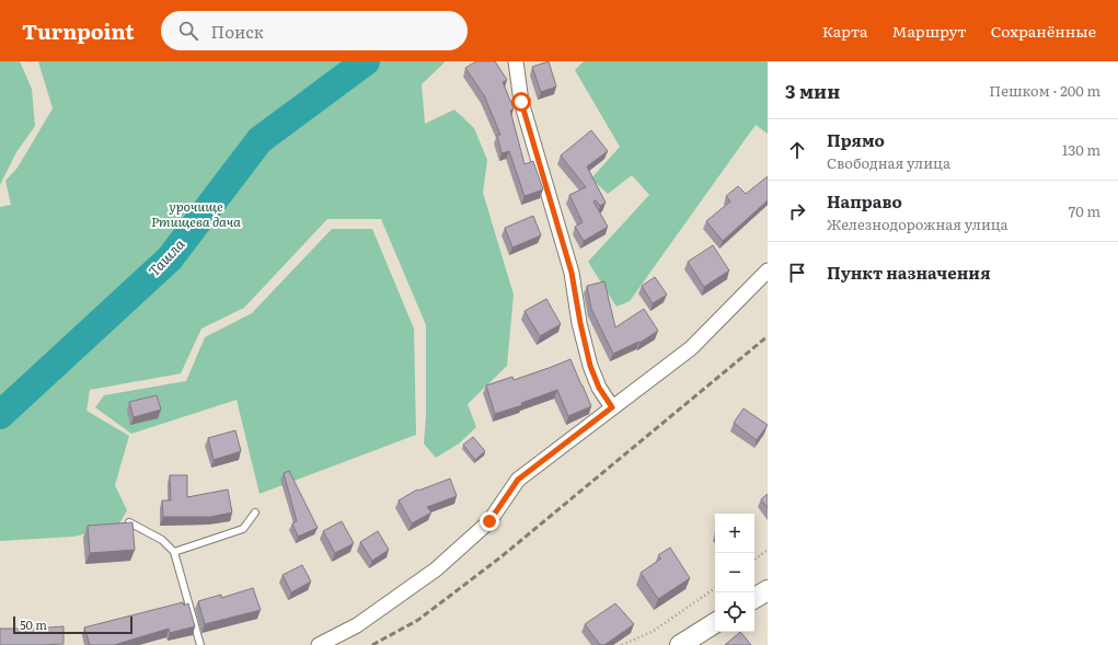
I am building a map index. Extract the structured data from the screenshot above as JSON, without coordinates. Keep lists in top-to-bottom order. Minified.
{"water":["Ташла"],"parks":["урочище Ртищева дача"],"scale_bar":"50 m","page":{"header":"Turnpoint","search":"Поиск","nav":["Карта","Маршрут","Сохранённые"],"heading":["3 мин","Пешком · 200 m"],"list":[["Прямо","Свободная улица","130 m"],["Направо","Железнодорожная улица","70 m"],"Пункт назначения"],"map_buttons":["+","−"],"scale":"50 m"}}
